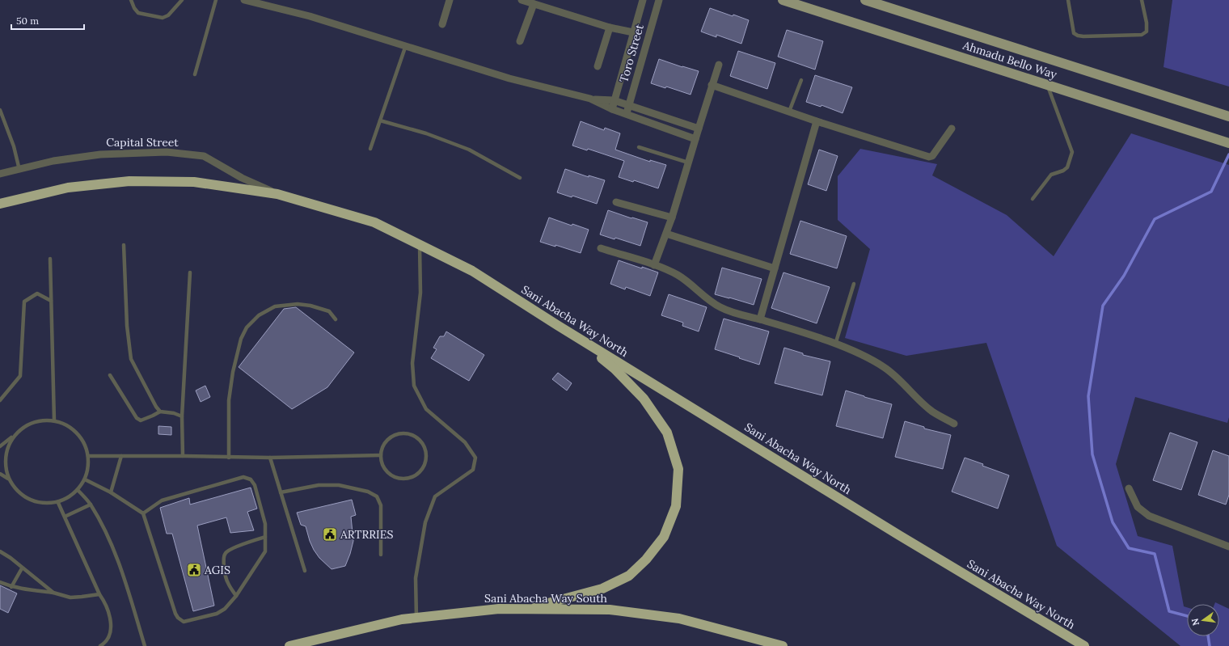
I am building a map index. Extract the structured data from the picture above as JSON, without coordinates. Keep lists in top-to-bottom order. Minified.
{"streets":{"highway":["Sani Abacha Way North","Sani Abacha Way South"],"main road":["Ahmadu Bello Way"],"street":["Toro Street","Capital Street"]},"crossings":[["Capital Street","Sani Abacha Way North"]],"places":{"public building":["ARTRRIES","AGIS"]},"scale_bar":"50 m","north":"left"}
